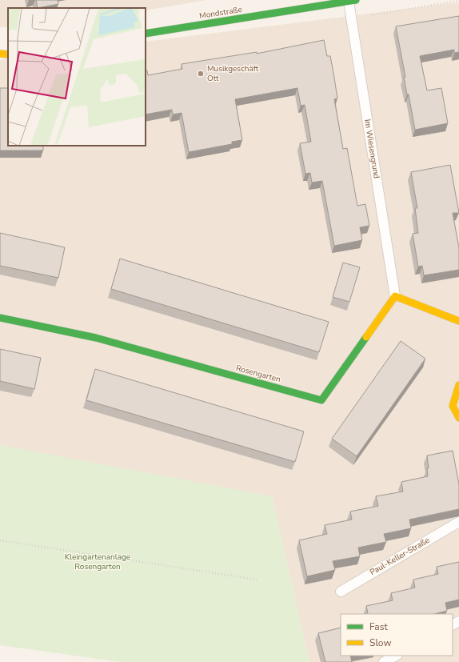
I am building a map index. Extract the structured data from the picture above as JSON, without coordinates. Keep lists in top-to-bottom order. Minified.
{"streets":{"street":["Mondstraße","Rosengarten"],"lane":["Im Wiesengrund","Paul-Keller-Straße"]},"crossings":[["Mondstraße","Im Wiesengrund"],["Im Wiesengrund","Rosengarten"]],"parks":["Kleingartenanlage Rosengarten"],"places":["Musikgeschäft Ott"],"legend":["Fast","Slow"]}
